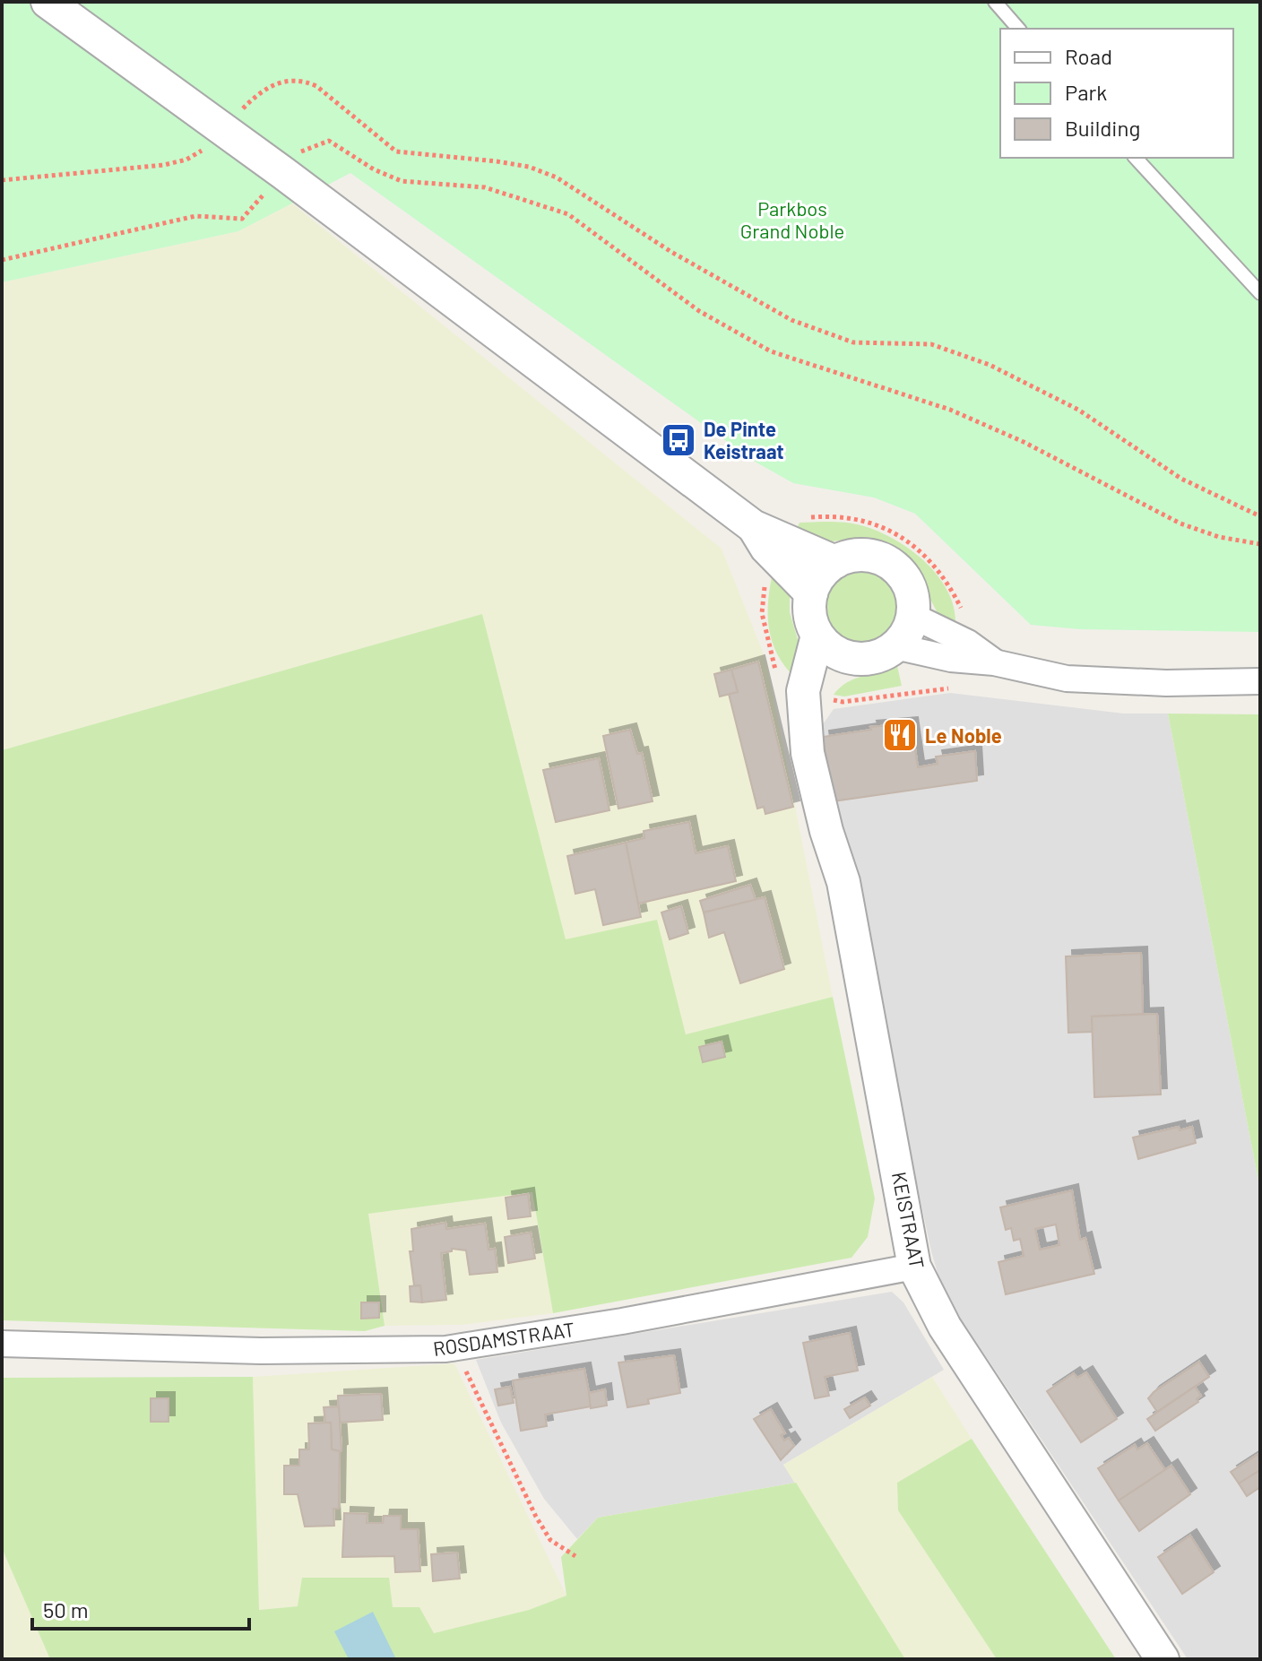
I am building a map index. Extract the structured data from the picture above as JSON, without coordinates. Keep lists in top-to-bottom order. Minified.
{"streets":{"street":["KEISTRAAT","ROSDAMSTRAAT"]},"crossings":[["KEISTRAAT","ROSDAMSTRAAT"]],"parks":["Parkbos Grand Noble"],"places":{"bus stop":["De Pinte Keistraat"],"restaurant":["Le Noble"]},"legend":["Road","Park","Building"],"scale_bar":"50 m"}
